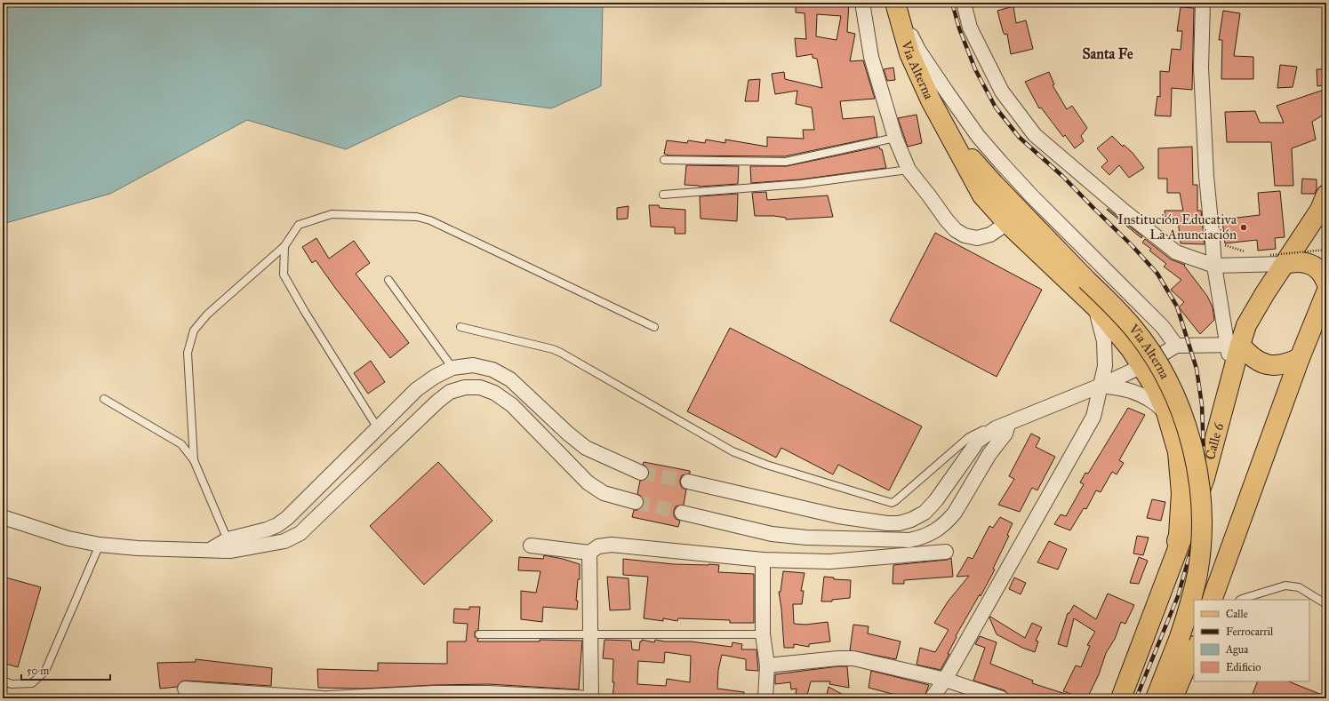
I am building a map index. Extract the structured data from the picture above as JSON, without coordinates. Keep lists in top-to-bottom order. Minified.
{"streets":{"main road":["Via Alterna","Calle 6"]},"crossings":[["Via Alterna","Calle 6"]],"districts":["Santa Fe"],"places":["Institución Educativa La Anunciación"],"legend":["Calle","Ferrocarril","Agua","Edificio"],"scale_bar":"50 m"}
